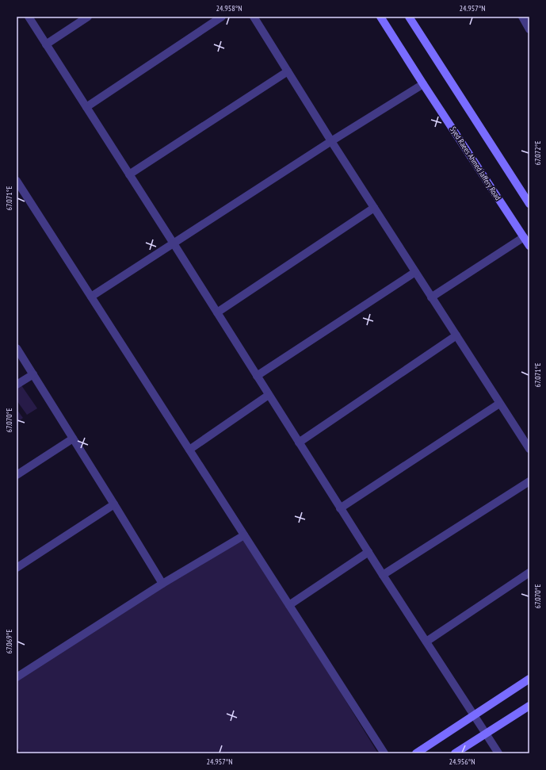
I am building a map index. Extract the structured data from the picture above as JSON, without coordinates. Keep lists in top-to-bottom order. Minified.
{"streets":{"main road":["Syed Raees Ahmed Jaffery Road"]},"coordinates":["24.958°N","24.957°N","67.072°E","67.071°E","67.070°E","67.069°E","24.956°N"]}
